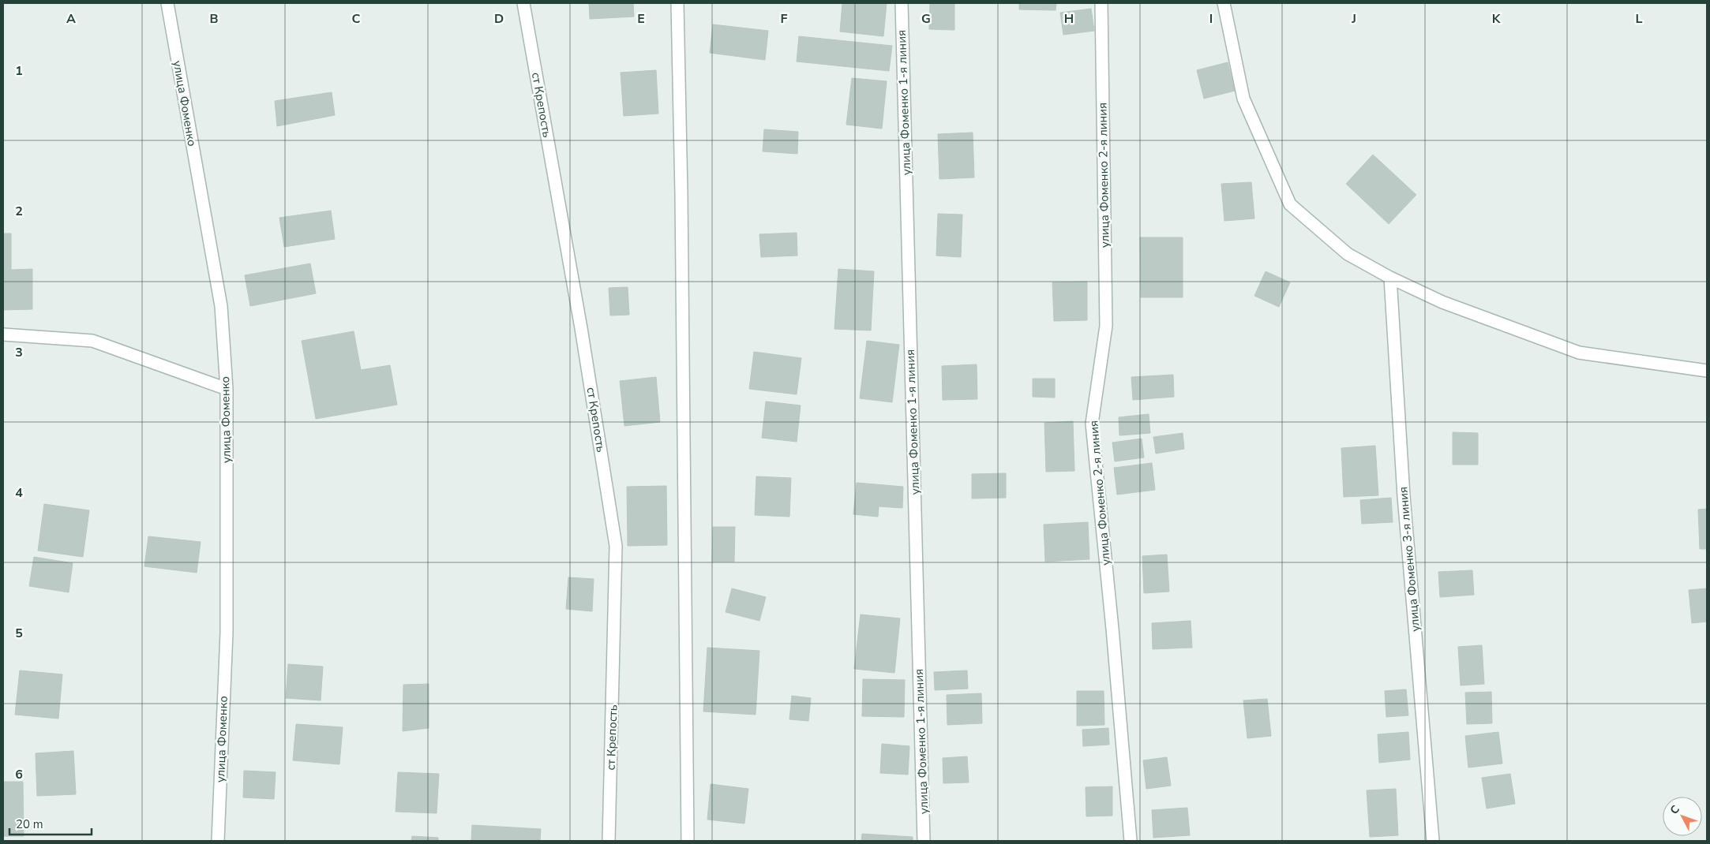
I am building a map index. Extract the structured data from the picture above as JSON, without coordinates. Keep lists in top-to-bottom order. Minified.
{"streets":{"street":["улица Фоменко 1-я линия","улица Фоменко","ст Крепость","улица Фоменко 2-я линия","улица Фоменко 3-я линия"]},"scale_bar":"20 m","north":"top left","grid":{"columns":["A","B","C","D","E","F","G","H","I","J","K","L"],"rows":["1","2","3","4","5","6"]}}
